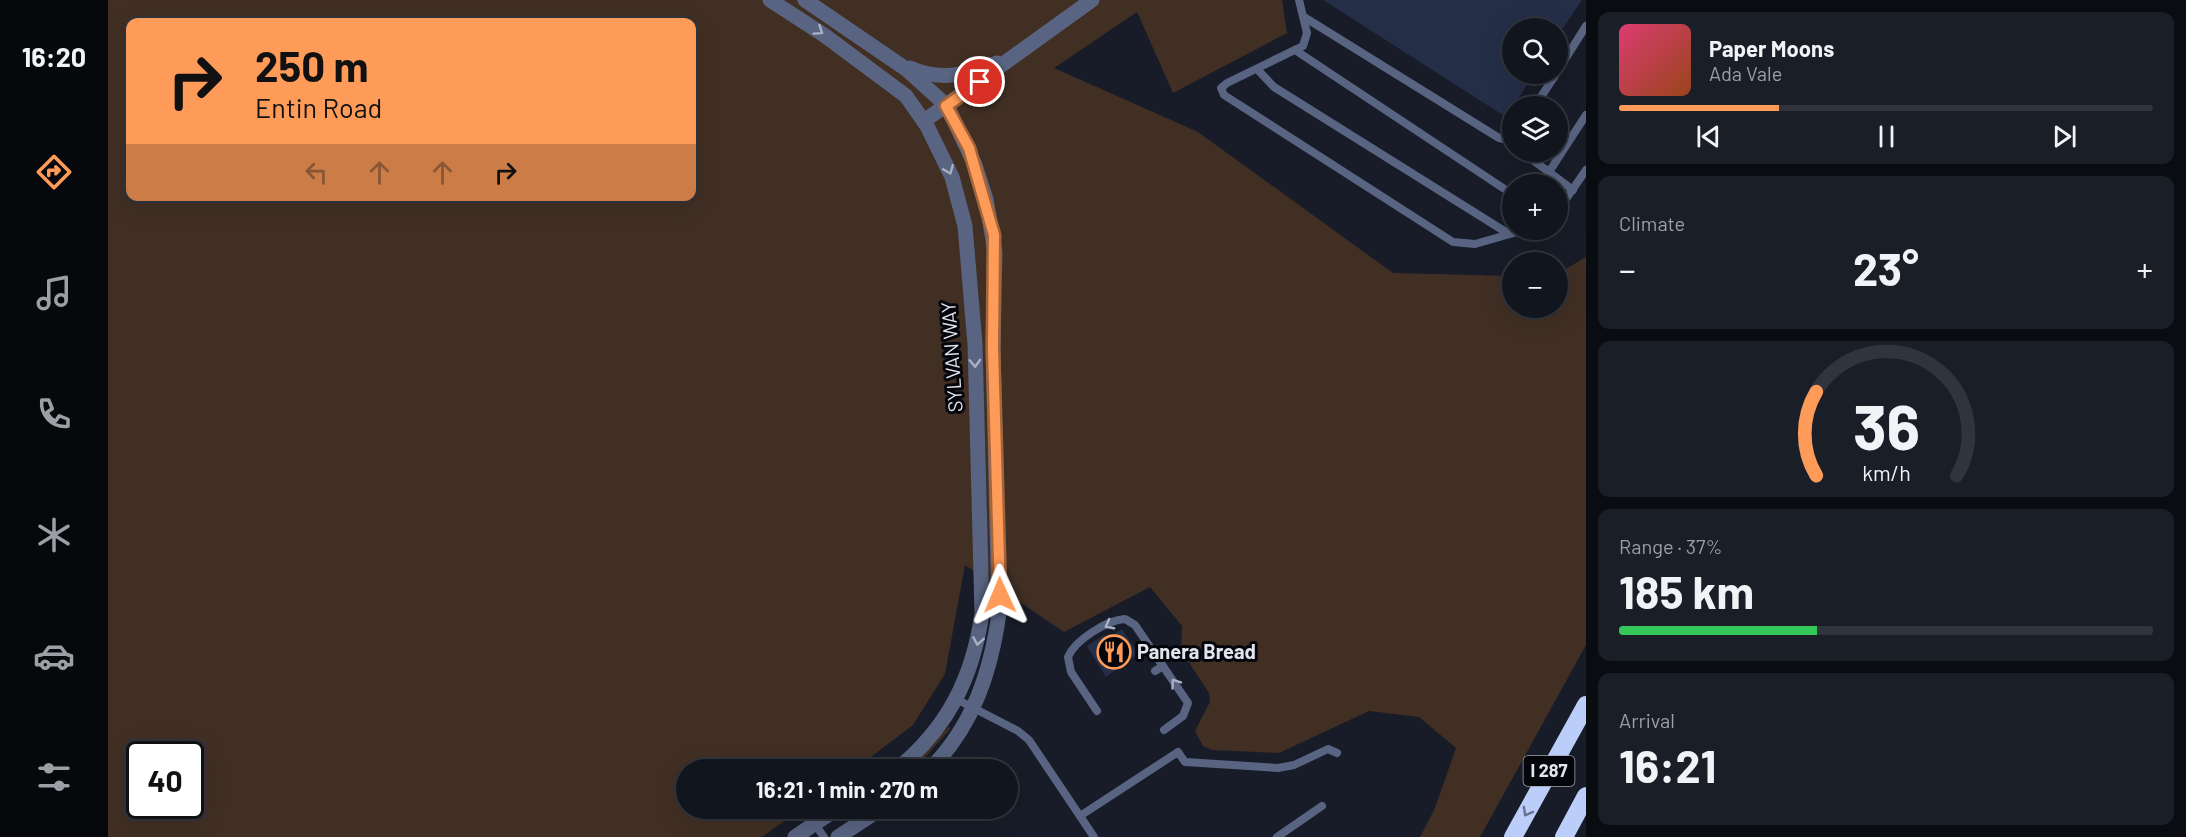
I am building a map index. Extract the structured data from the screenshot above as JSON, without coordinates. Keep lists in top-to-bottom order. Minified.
{"streets":{"highway":["I 287"],"street":["SYLVAN WAY"]},"places":{"restaurant":["Panera Bread"]},"page":{"tabs":"16:20","map_buttons":["+","−"],"turn":["250 m","Entin Road"],"song":["Paper Moons","Ada Vale"],"tile":["Climate",["Range · 37%","185 km"],["Arrival","16:21"]],"heat":["−","23°","+"],"limit":"40","trip":"16:21 · 1 min · 270 m","gauge":["36","km/h"]}}
